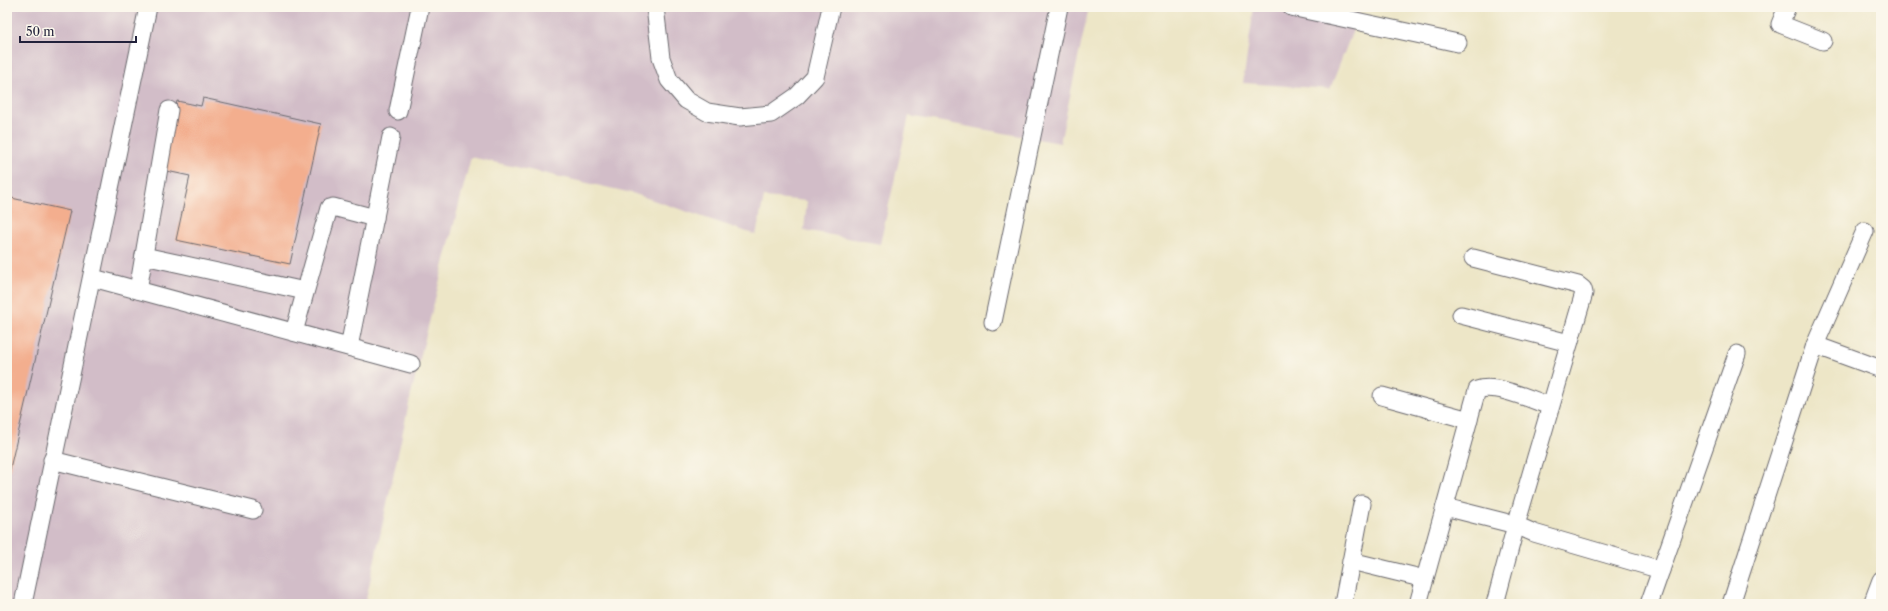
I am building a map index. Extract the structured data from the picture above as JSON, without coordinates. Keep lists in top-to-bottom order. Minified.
{"scale_bar":"50 m"}
